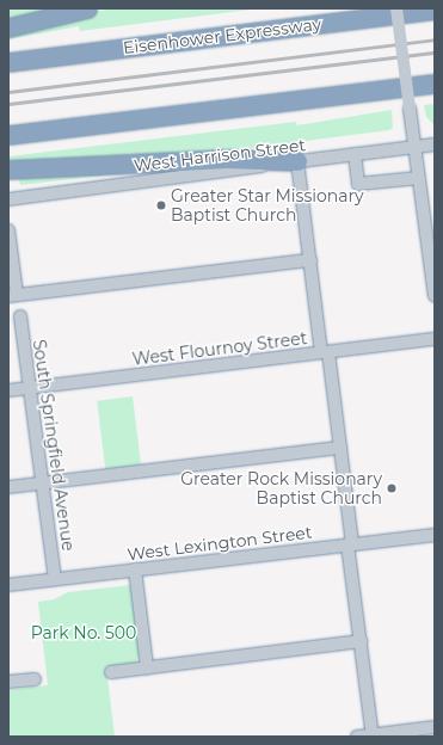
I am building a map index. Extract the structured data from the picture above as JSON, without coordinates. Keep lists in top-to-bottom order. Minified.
{"streets":{"highway":["Eisenhower Expressway"],"street":["West Harrison Street","West Flournoy Street","South Springfield Avenue","West Lexington Street"]},"crossings":[["West Flournoy Street","South Springfield Avenue"],["South Springfield Avenue","West Lexington Street"]],"parks":["Park No. 500"],"places":["Greater Star Missionary Baptist Church","Greater Rock Missionary Baptist Church"]}
